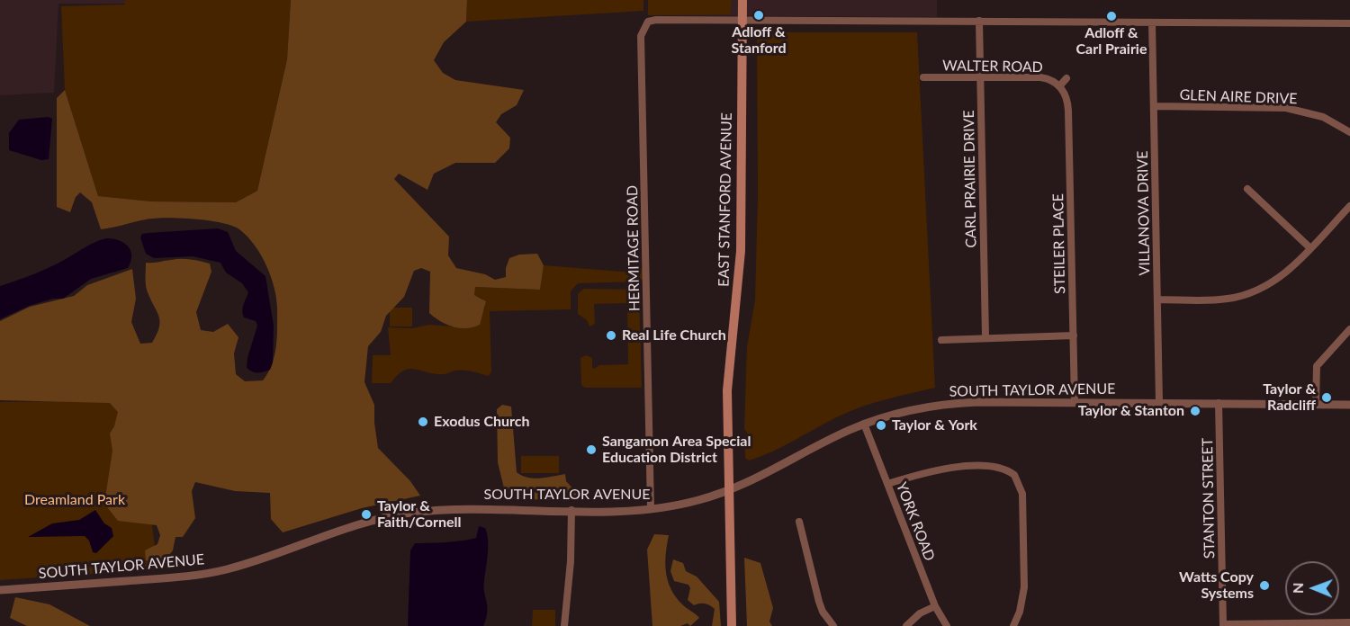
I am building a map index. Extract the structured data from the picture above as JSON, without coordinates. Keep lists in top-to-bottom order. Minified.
{"streets":{"main road":["EAST STANFORD AVENUE"],"street":["WALTER ROAD","GLEN AIRE DRIVE","CARL PRAIRIE DRIVE","VILLANOVA DRIVE","STEILER PLACE","HERMITAGE ROAD","SOUTH TAYLOR AVENUE","STANTON STREET","YORK ROAD"]},"crossings":[["WALTER ROAD","CARL PRAIRIE DRIVE"],["WALTER ROAD","STEILER PLACE"],["GLEN AIRE DRIVE","VILLANOVA DRIVE"],["EAST STANFORD AVENUE","HERMITAGE ROAD"],["EAST STANFORD AVENUE","SOUTH TAYLOR AVENUE"],["VILLANOVA DRIVE","SOUTH TAYLOR AVENUE"],["STEILER PLACE","SOUTH TAYLOR AVENUE"],["HERMITAGE ROAD","SOUTH TAYLOR AVENUE"],["SOUTH TAYLOR AVENUE","STANTON STREET"],["SOUTH TAYLOR AVENUE","YORK ROAD"]],"parks":["Dreamland Park"],"places":["Adloff & Stanford","Adloff & Carl Prairie","Real Life Church","Taylor & Radcliff","Taylor & Stanton","Exodus Church","Taylor & York","Sangamon Area Special Education District","Taylor & Faith/Cornell","Watts Copy Systems"],"north":"left"}
